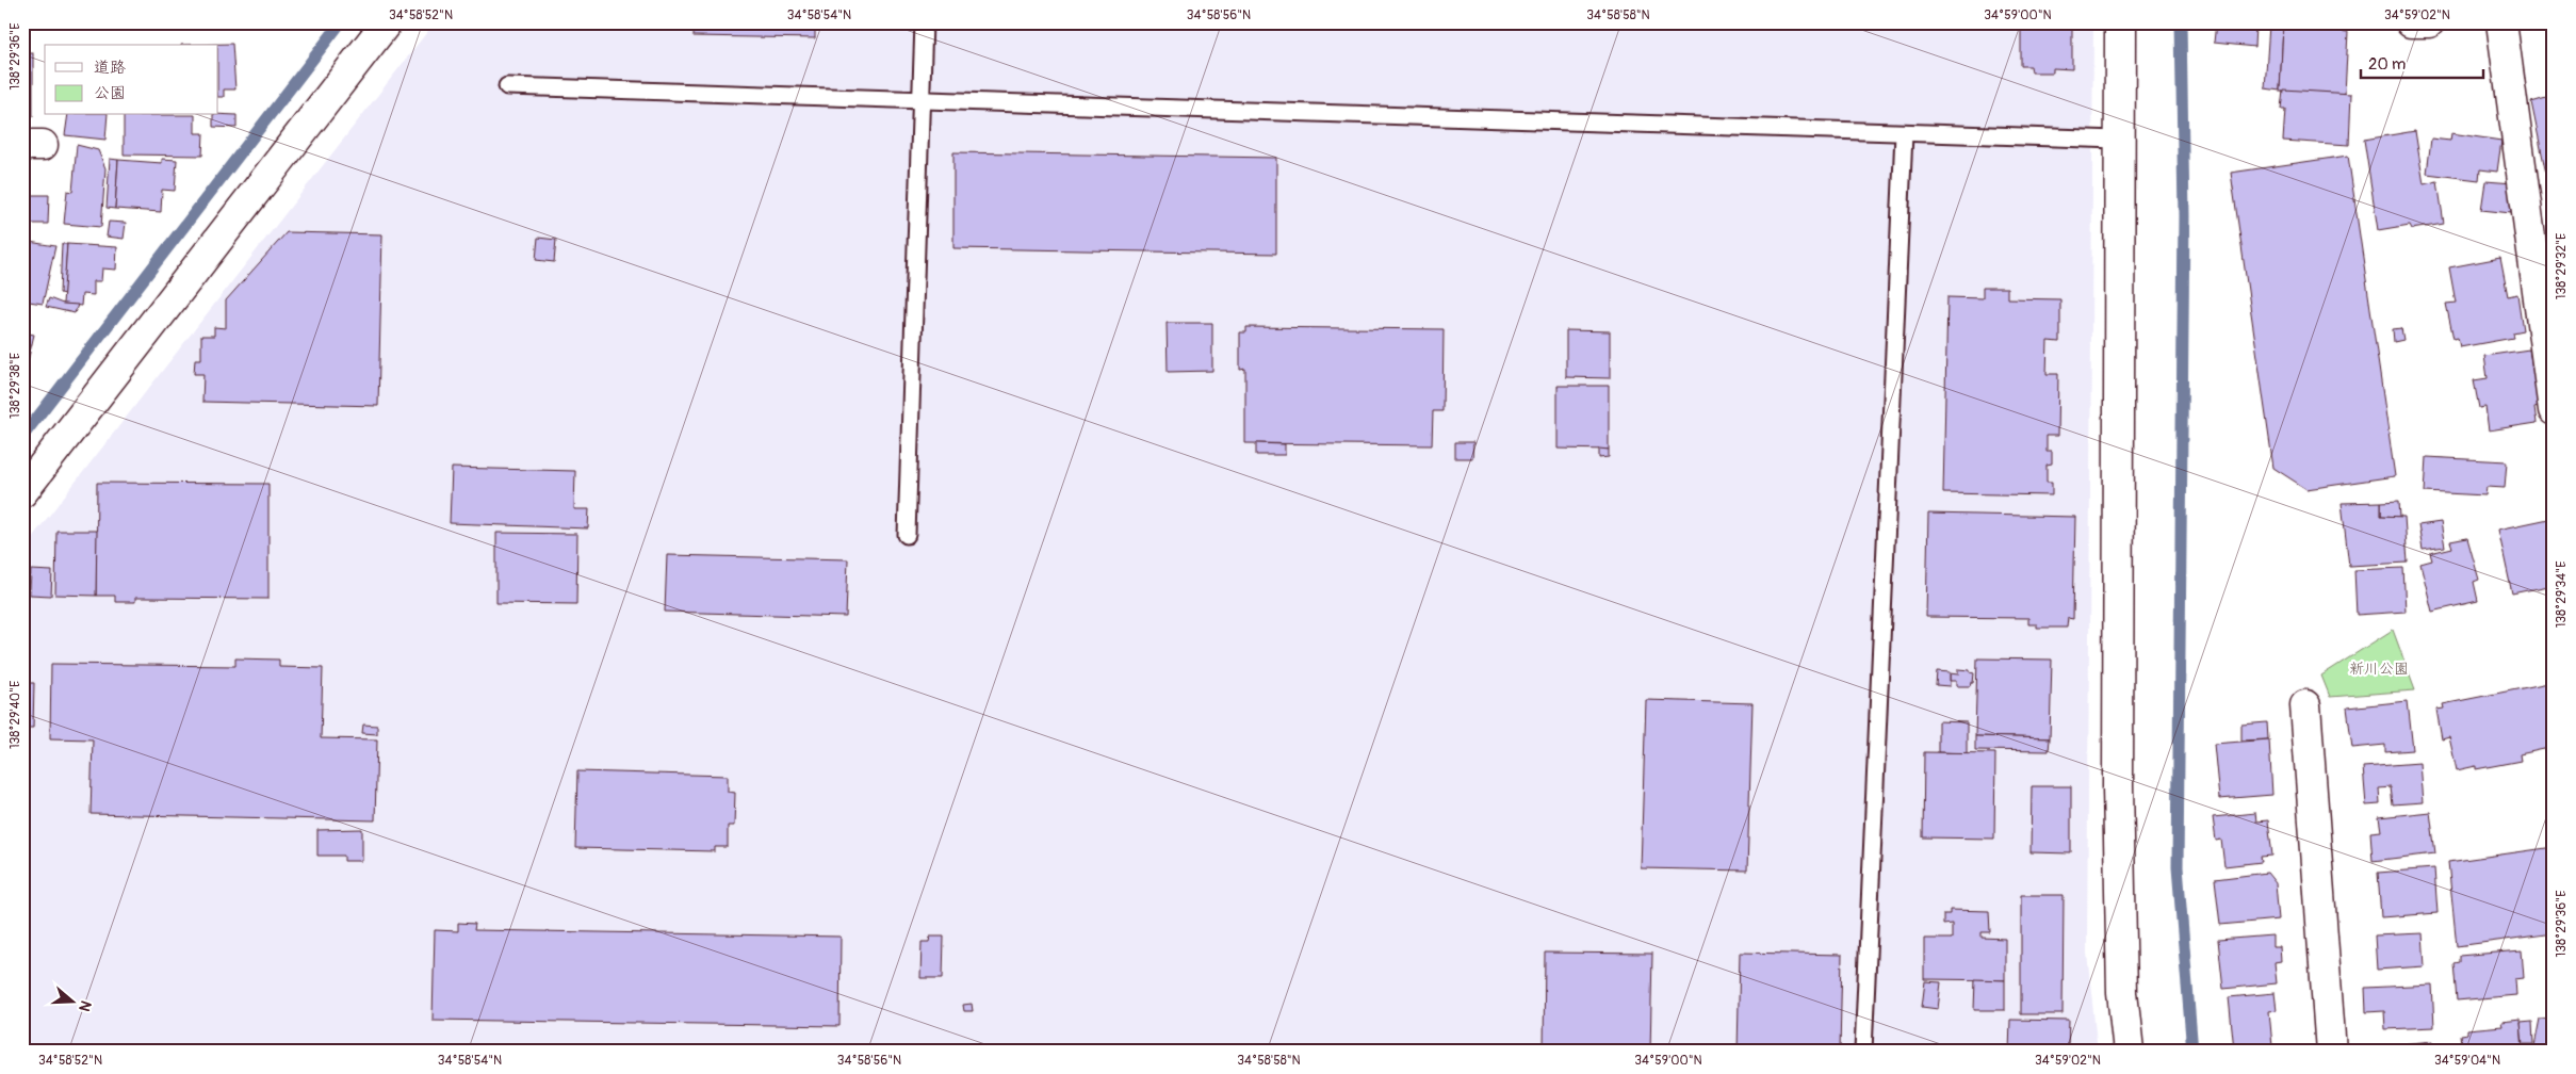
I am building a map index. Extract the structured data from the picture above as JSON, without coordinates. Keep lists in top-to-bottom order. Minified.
{"parks":["新川公園"],"legend":["道路","公園"],"scale_bar":"20 m","north":"right","coordinates":["34°58'52\"N","34°58'54\"N","34°58'56\"N","34°58'58\"N","34°59'00\"N","34°59'02\"N","138°29'36\"E","138°29'32\"E","138°29'38\"E","138°29'34\"E","138°29'40\"E","34°59'04\"N"]}
